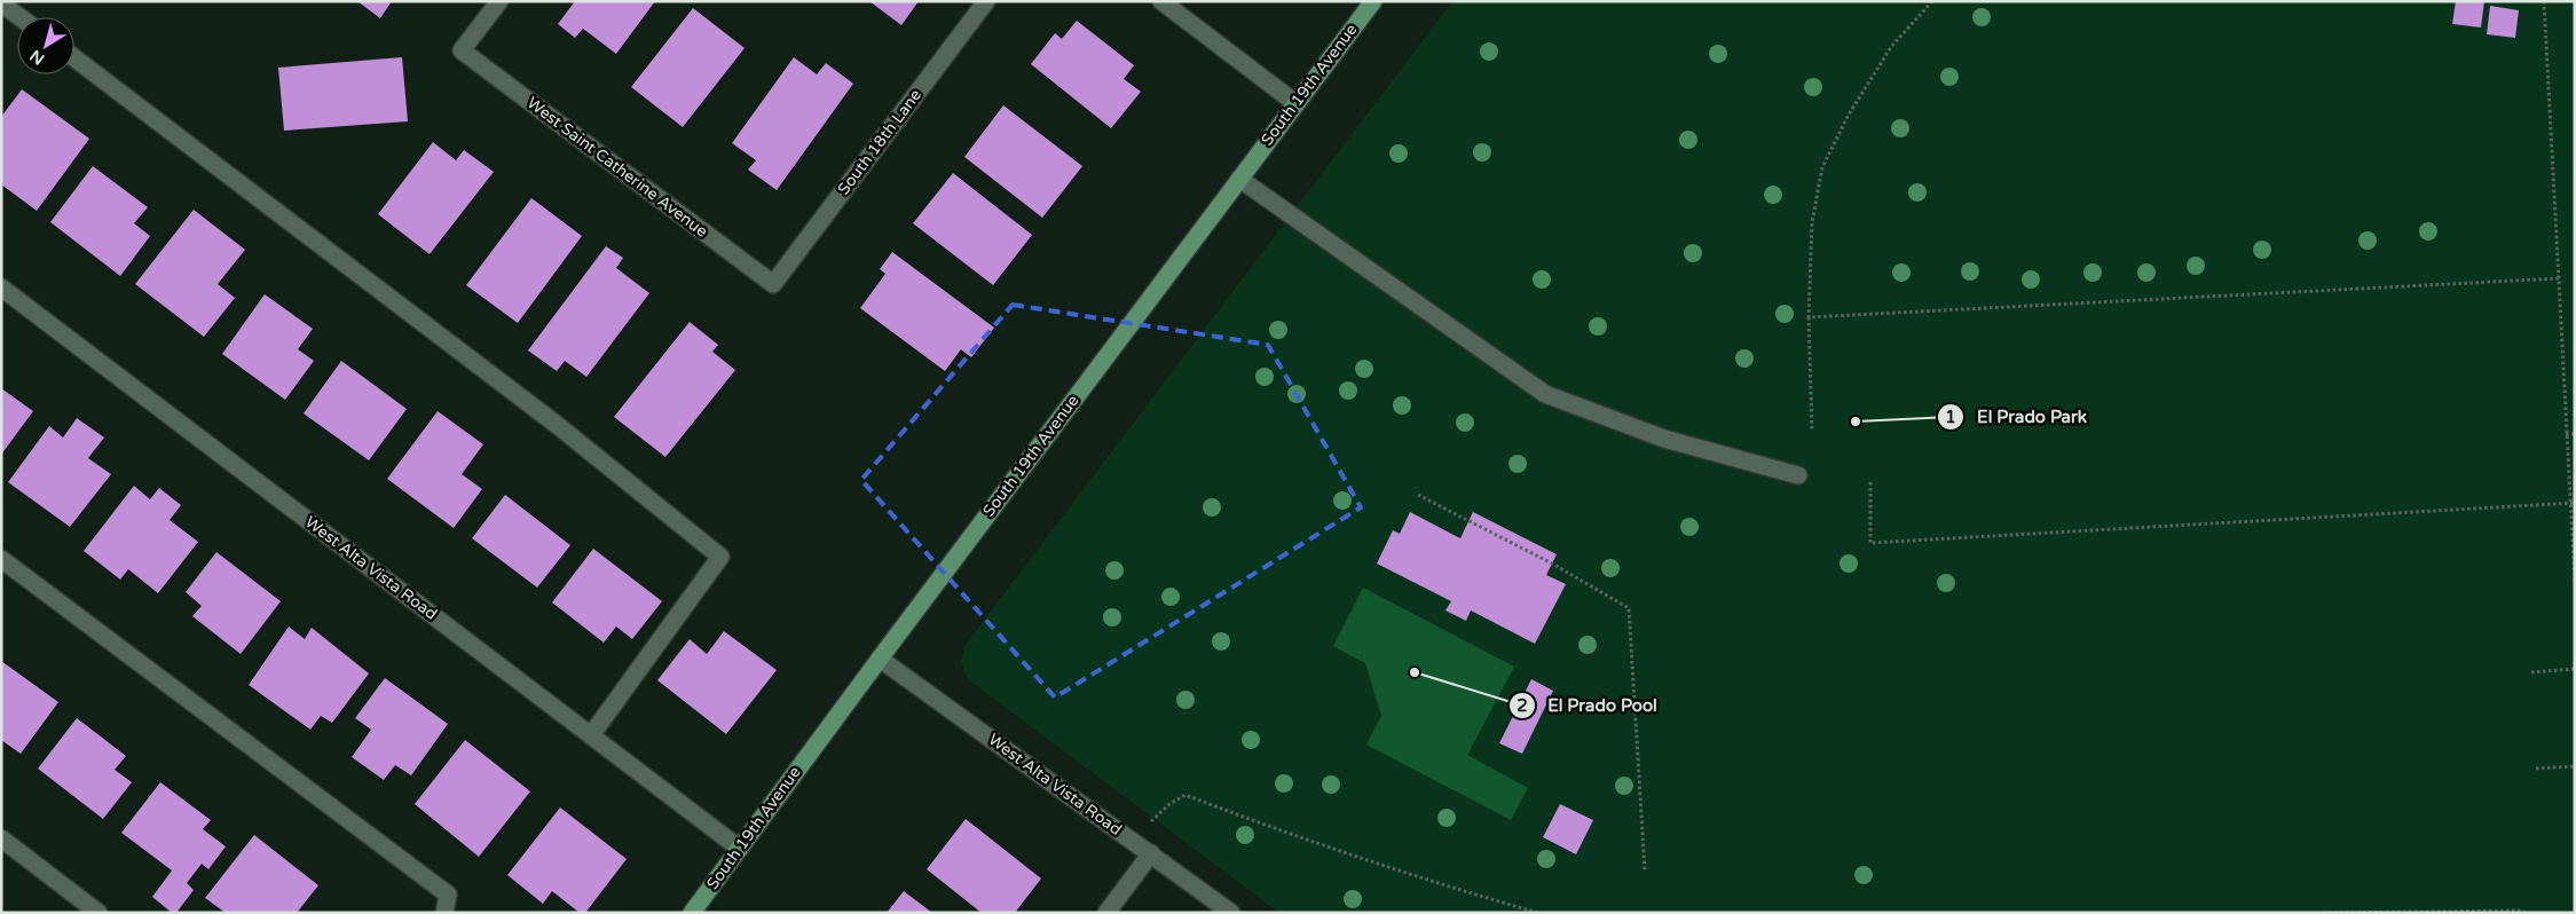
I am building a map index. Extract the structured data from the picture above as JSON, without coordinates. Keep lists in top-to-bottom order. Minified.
{"streets":{"main road":["South 19th Avenue"],"street":["South 18th Lane","West Saint Catherine Avenue","West Alta Vista Road"]},"crossings":[["South 19th Avenue","West Alta Vista Road"],["South 18th Lane","West Saint Catherine Avenue"]],"places":["El Prado Park","El Prado Pool"],"north":"bottom left"}
